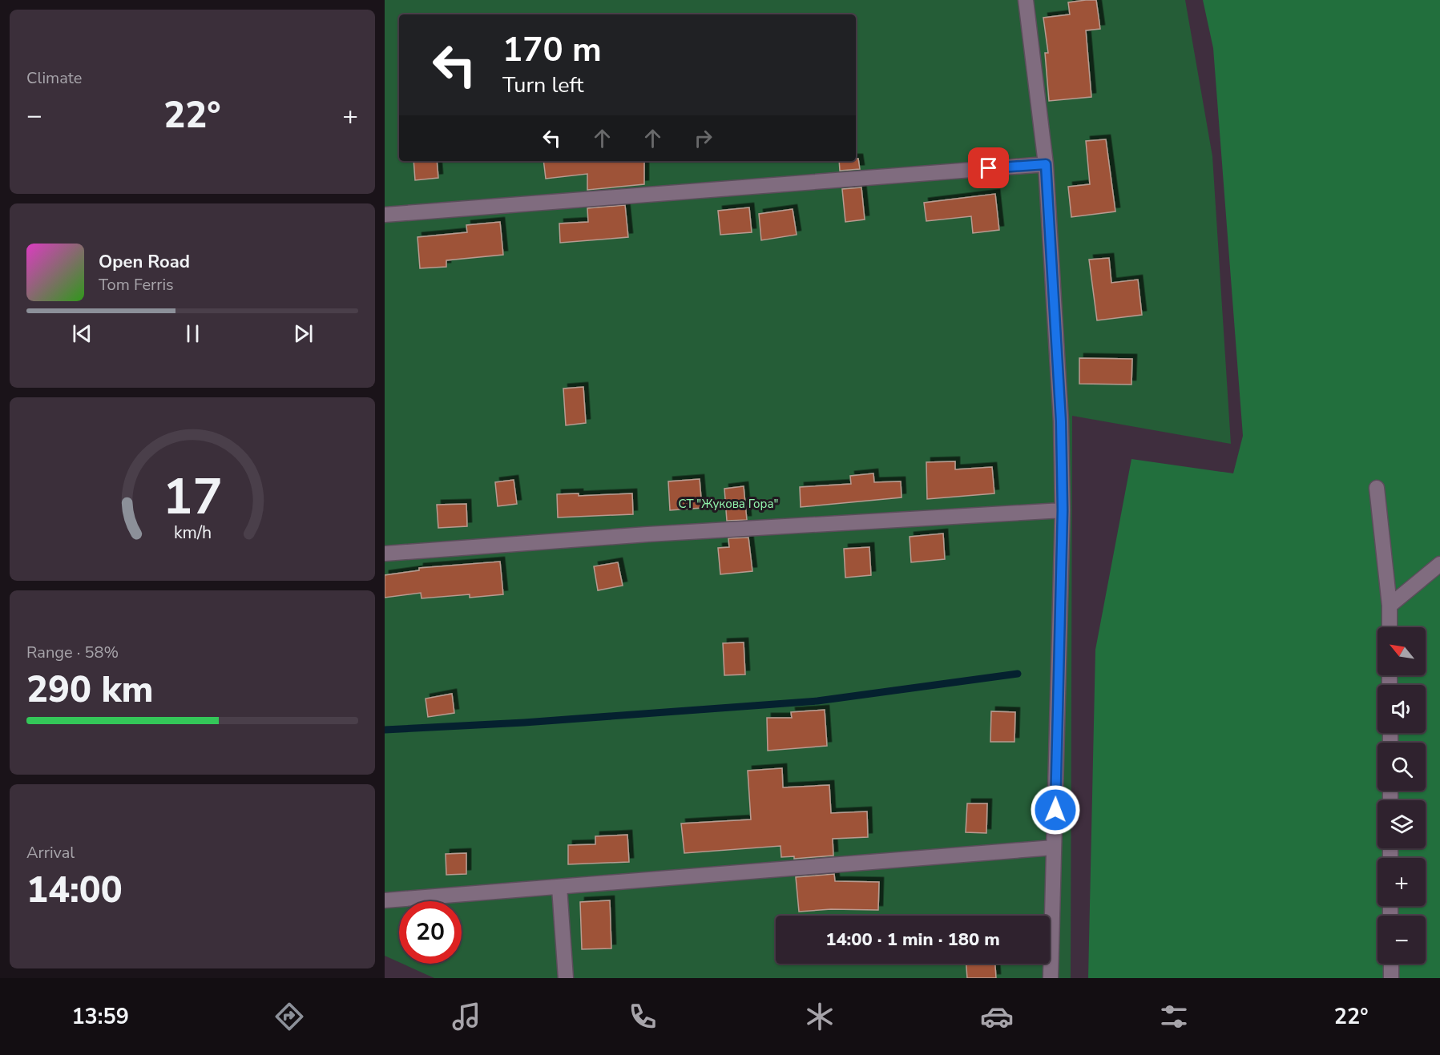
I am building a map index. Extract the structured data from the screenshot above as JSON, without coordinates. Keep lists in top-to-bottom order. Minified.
{"parks":["СТ \"Жукова Гора\""],"north":"top left","page":{"tile":["Climate",["Range · 58%","290 km"],["Arrival","14:00"]],"turn":["170 m","Turn left"],"heat":["−","22°","+"],"song":["Open Road","Tom Ferris"],"map_buttons":["+","−"],"limit":"20","trip":"14:00 · 1 min · 180 m","tabs":["13:59","22°"],"gauge":["17","km/h"]}}
